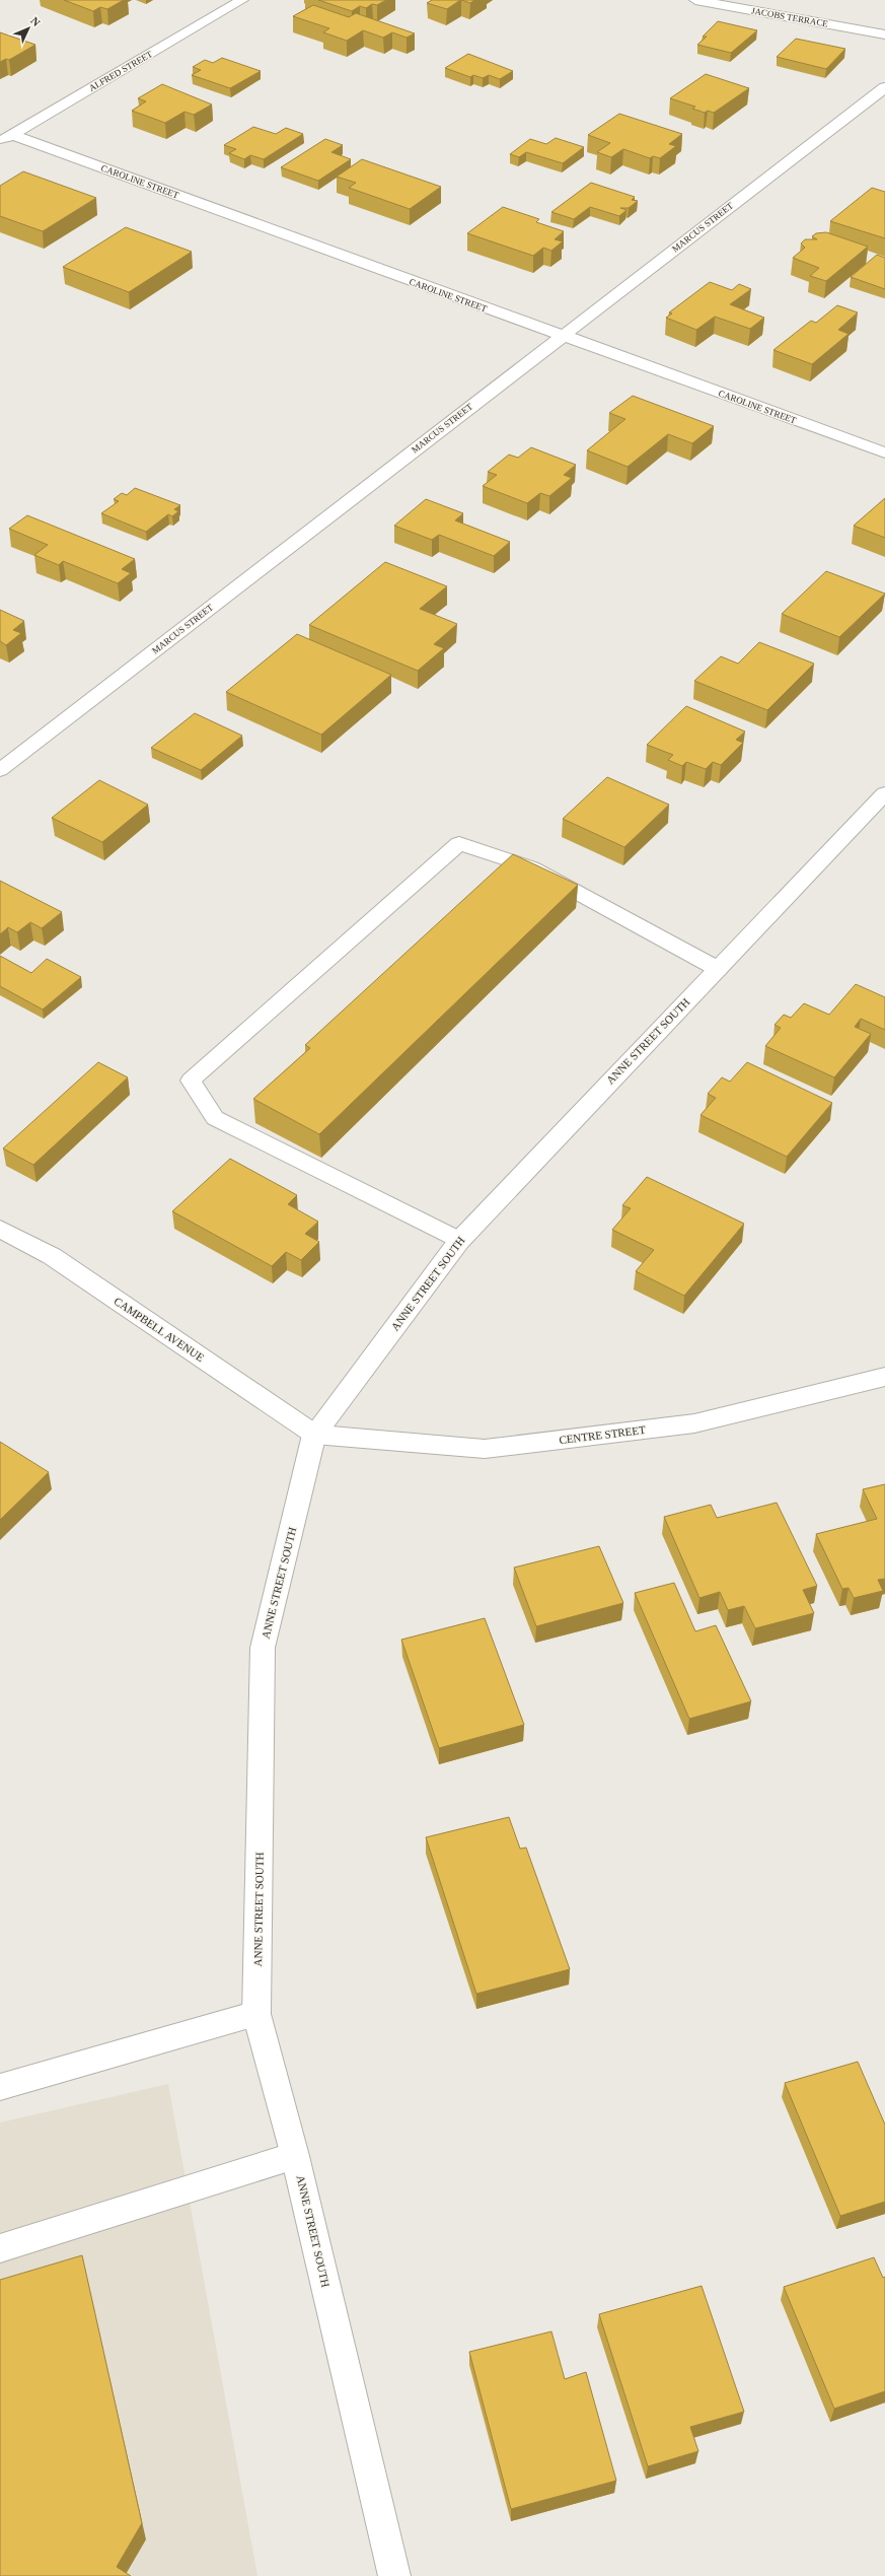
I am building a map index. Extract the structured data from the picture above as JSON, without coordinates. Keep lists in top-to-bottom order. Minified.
{"streets":{"street":["JACOBS TERRACE","ALFRED STREET","CAROLINE STREET","MARCUS STREET","ANNE STREET SOUTH","CAMPBELL AVENUE","CENTRE STREET"]},"crossings":[["ALFRED STREET","CAROLINE STREET"],["CAROLINE STREET","MARCUS STREET"],["ANNE STREET SOUTH","CAMPBELL AVENUE"],["ANNE STREET SOUTH","CENTRE STREET"],["CAMPBELL AVENUE","CENTRE STREET"]],"north":"top right"}
